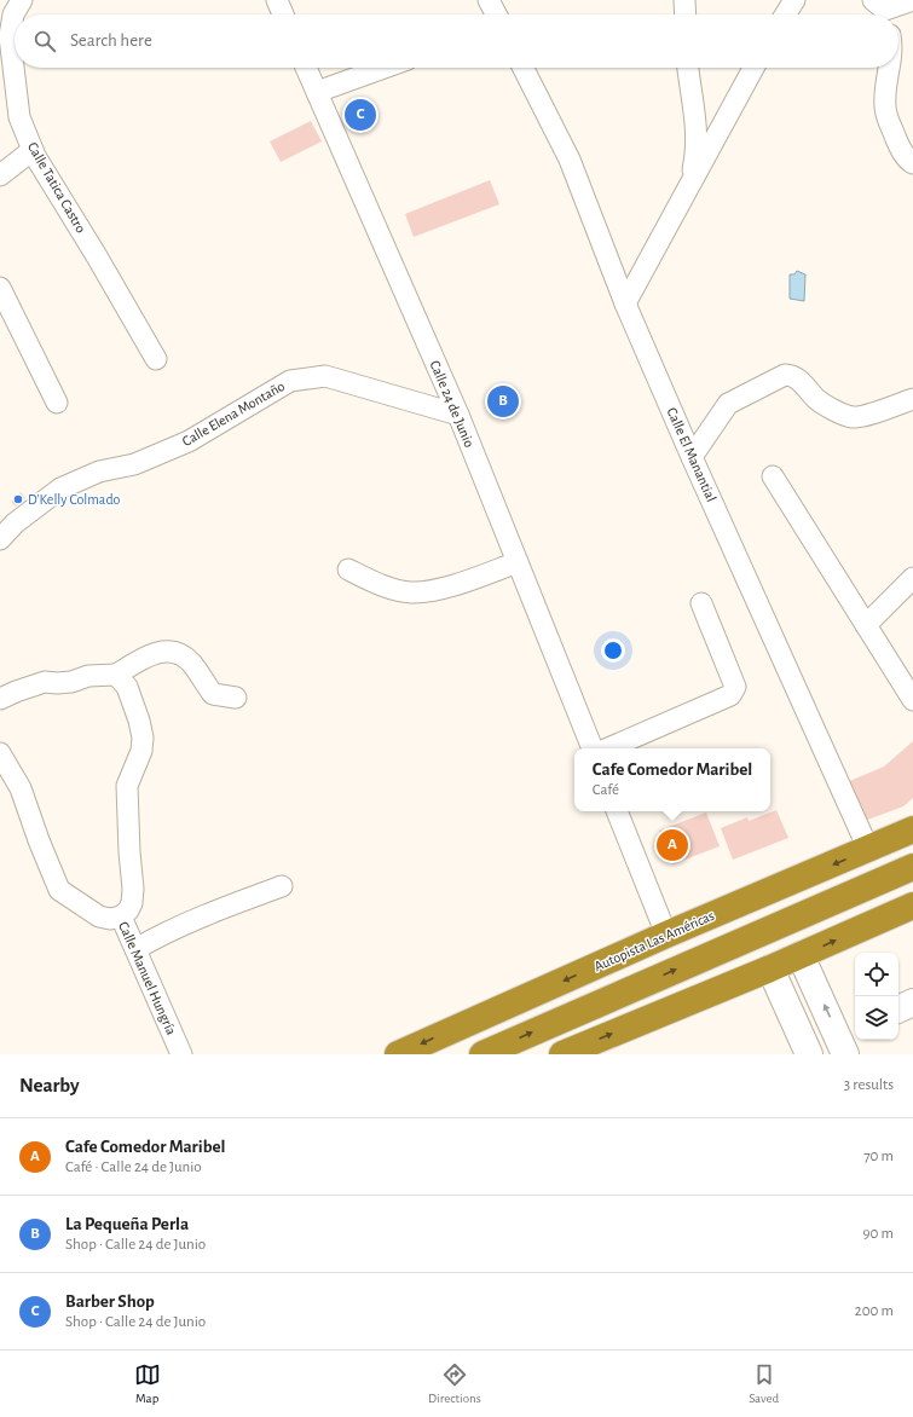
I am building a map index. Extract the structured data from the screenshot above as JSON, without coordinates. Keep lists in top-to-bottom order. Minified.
{"streets":{"highway":["Autopista Las Américas"],"street":["Calle Tatica Castro","Calle 24 de Junio","Calle Elena Montaño","Calle El Manantial","Calle Manuel Hungría"]},"crossings":[["Calle 24 de Junio","Calle Elena Montaño"],["Calle El Manantial","Autopista Las Américas"]],"places":["D'Kelly Colmado"],"page":{"search":"Search here","pins":["C","B","A"],"popup":["Cafe Comedor Maribel","Café"],"heading":["Nearby","3 results"],"list":[{"mark":"A","name":"Cafe Comedor Maribel","note":"Café · Calle 24 de Junio","value":"70 m"},{"mark":"B","name":"La Pequeña Perla","note":"Shop · Calle 24 de Junio","value":"90 m"},{"mark":"C","name":"Barber Shop","note":"Shop · Calle 24 de Junio","value":"200 m"}],"nav":["Map","Directions","Saved"]}}
